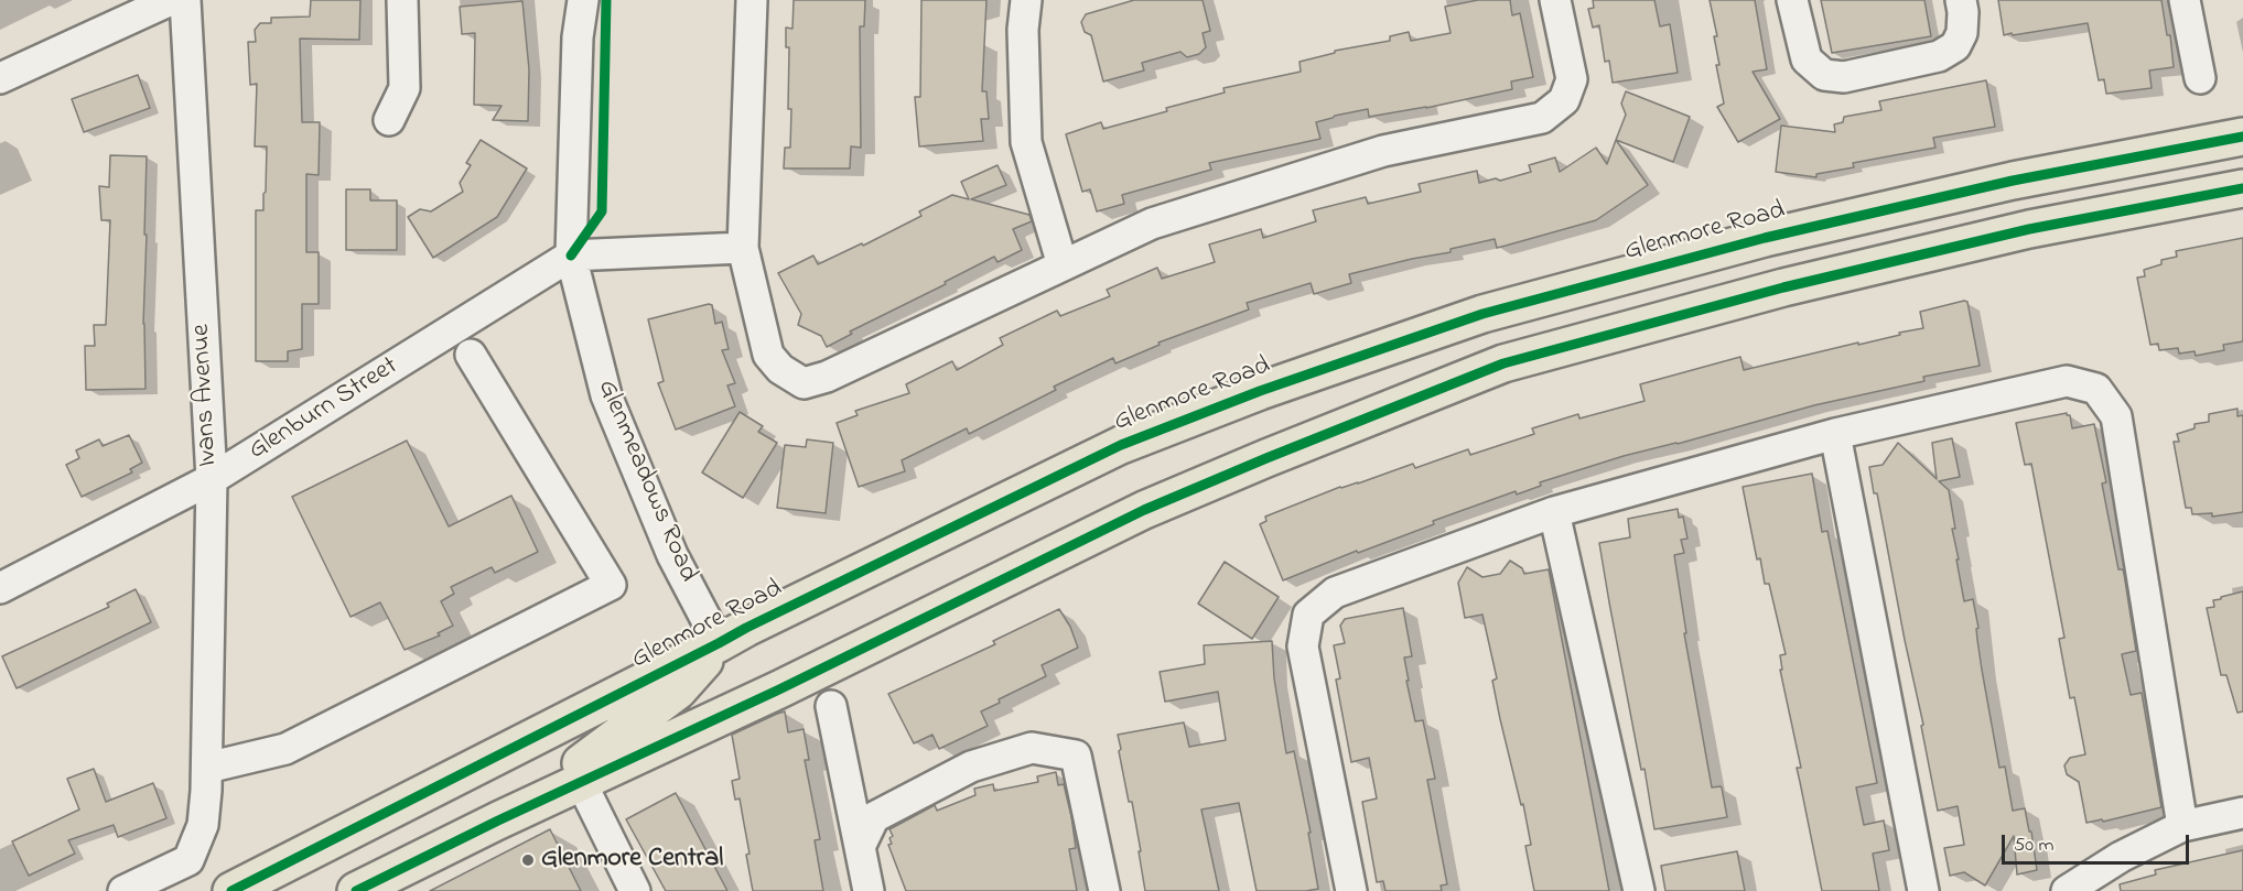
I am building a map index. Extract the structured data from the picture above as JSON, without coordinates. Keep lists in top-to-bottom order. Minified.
{"streets":{"main road":["Glenmore Road"],"street":["Ivans Avenue","Glenburn Street","Glenmeadows Road"]},"crossings":[["Glenmore Road","Glenmeadows Road"],["Ivans Avenue","Glenburn Street"],["Glenburn Street","Glenmeadows Road"]],"places":["Glenmore Central"],"scale_bar":"50 m"}
